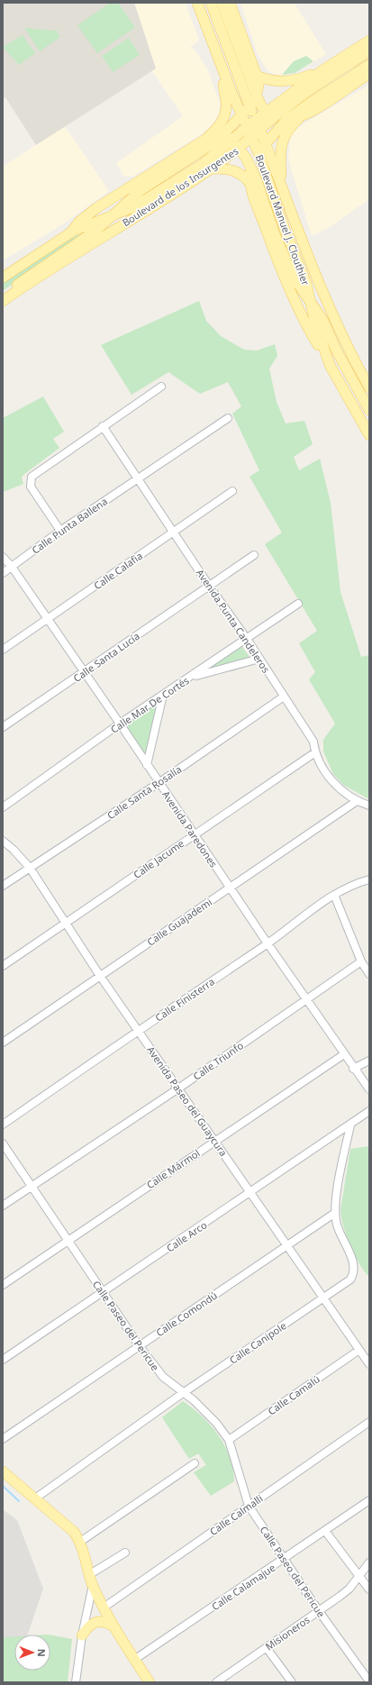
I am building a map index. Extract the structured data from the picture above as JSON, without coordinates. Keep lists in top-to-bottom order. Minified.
{"streets":{"main road":["Boulevard de los Insurgentes","Boulevard Manuel J. Clouthier"],"street":["Calle Punta Ballena","Calle Calafia","Avenida Punta Candeleros","Calle Santa Lucía","Calle Mar De Cortés","Calle Santa Rosalía","Avenida Paredones","Calle Jacume","Calle Guajademi","Calle Finisterra","Calle Triunfo","Avenida Paseo del Guaycura","Calle Mármol","Calle Arco","Calle Comondú","Calle Paseo del Pericue","Calle Canipole","Calle Camalú","Calle Calmalli","Calle Calamajue","Misioneros"]},"crossings":[["Boulevard de los Insurgentes","Boulevard Manuel J. Clouthier"],["Calle Punta Ballena","Avenida Punta Candeleros"],["Calle Punta Ballena","Avenida Paredones"],["Calle Calafia","Avenida Punta Candeleros"],["Calle Calafia","Avenida Paredones"],["Avenida Punta Candeleros","Calle Santa Lucía"],["Avenida Punta Candeleros","Calle Mar De Cortés"],["Avenida Punta Candeleros","Calle Santa Rosalía"],["Avenida Punta Candeleros","Calle Jacume"],["Avenida Punta Candeleros","Calle Guajademi"],["Calle Santa Lucía","Avenida Paredones"],["Calle Mar De Cortés","Avenida Paredones"],["Calle Santa Rosalía","Avenida Paredones"],["Calle Santa Rosalía","Avenida Paseo del Guaycura"],["Avenida Paredones","Calle Jacume"],["Avenida Paredones","Calle Guajademi"],["Avenida Paredones","Calle Finisterra"],["Avenida Paredones","Calle Triunfo"],["Avenida Paredones","Calle Mármol"],["Calle Jacume","Avenida Paseo del Guaycura"],["Calle Guajademi","Avenida Paseo del Guaycura"],["Calle Finisterra","Avenida Paseo del Guaycura"],["Calle Triunfo","Avenida Paseo del Guaycura"],["Calle Triunfo","Calle Paseo del Pericue"],["Avenida Paseo del Guaycura","Calle Mármol"],["Avenida Paseo del Guaycura","Calle Arco"],["Avenida Paseo del Guaycura","Calle Comondú"],["Avenida Paseo del Guaycura","Calle Canipole"],["Avenida Paseo del Guaycura","Calle Camalú"],["Calle Mármol","Calle Paseo del Pericue"],["Calle Arco","Calle Paseo del Pericue"],["Calle Arco","Calle Canipole"],["Calle Comondú","Calle Paseo del Pericue"],["Calle Comondú","Calle Canipole"],["Calle Paseo del Pericue","Calle Canipole"],["Calle Paseo del Pericue","Calle Camalú"],["Calle Paseo del Pericue","Calle Calmalli"],["Calle Paseo del Pericue","Calle Calamajue"],["Calle Paseo del Pericue","Misioneros"]],"north":"right"}
